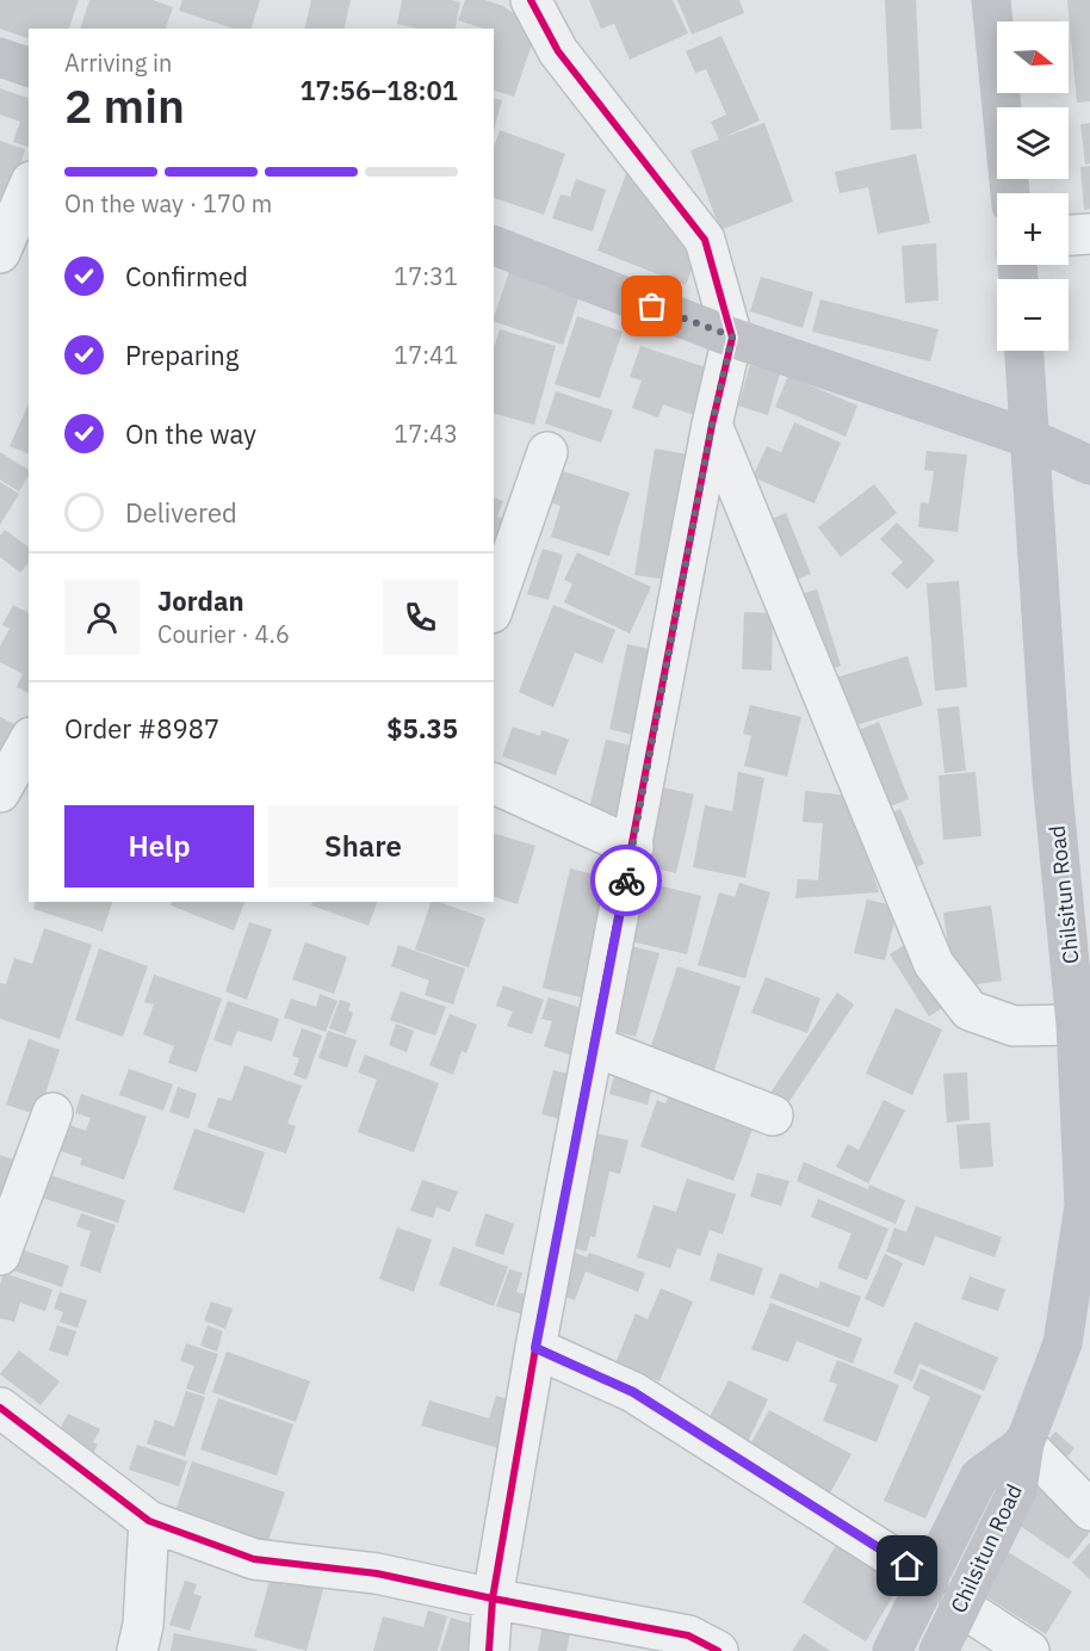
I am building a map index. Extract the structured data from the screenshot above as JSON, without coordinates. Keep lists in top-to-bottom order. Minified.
{"streets":{"main road":["Chilsitun Road"]},"north":"right","page":{"map_buttons":["+","−"],"heading":["2 min","Arriving in","17:56–18:01"],"panel":["Jordan","Courier · 4.6","Order #8987","$5.35"],"bar":"On the way · 170 m","list":[["Confirmed","17:31"],["Preparing","17:41"],["On the way","17:43"],"Delivered"],"buttons":["Help","Share"]}}
